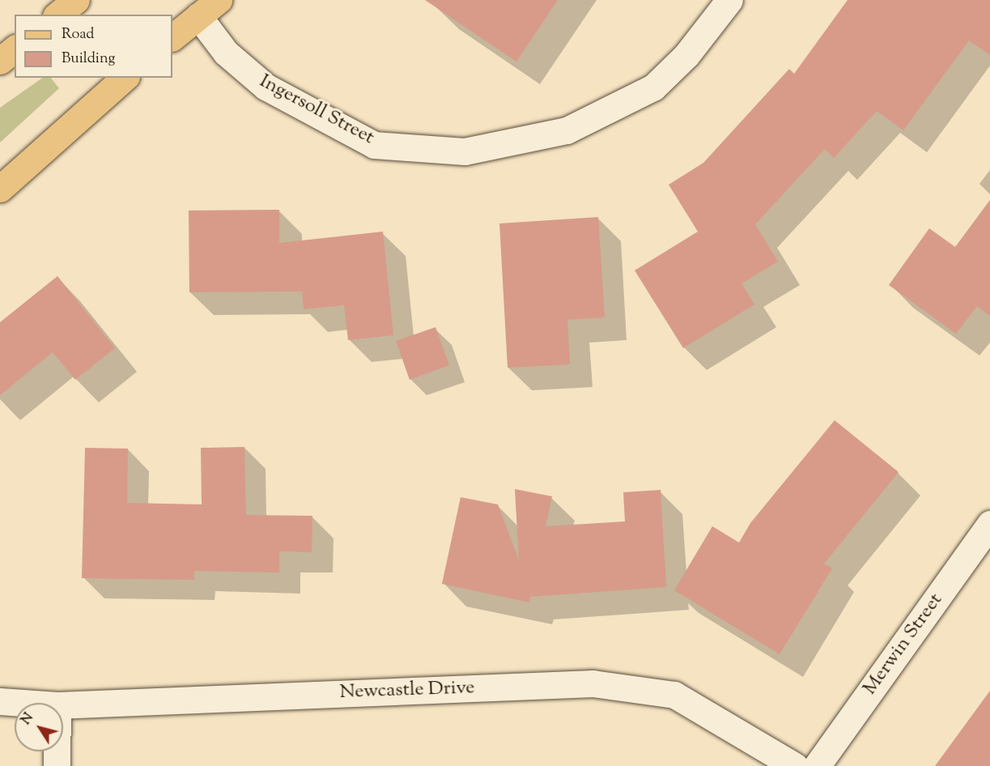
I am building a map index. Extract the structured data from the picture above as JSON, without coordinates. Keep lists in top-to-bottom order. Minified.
{"streets":{"street":["Ingersoll Street","Merwin Street","Newcastle Drive"]},"legend":["Road","Building"],"north":"top left"}
